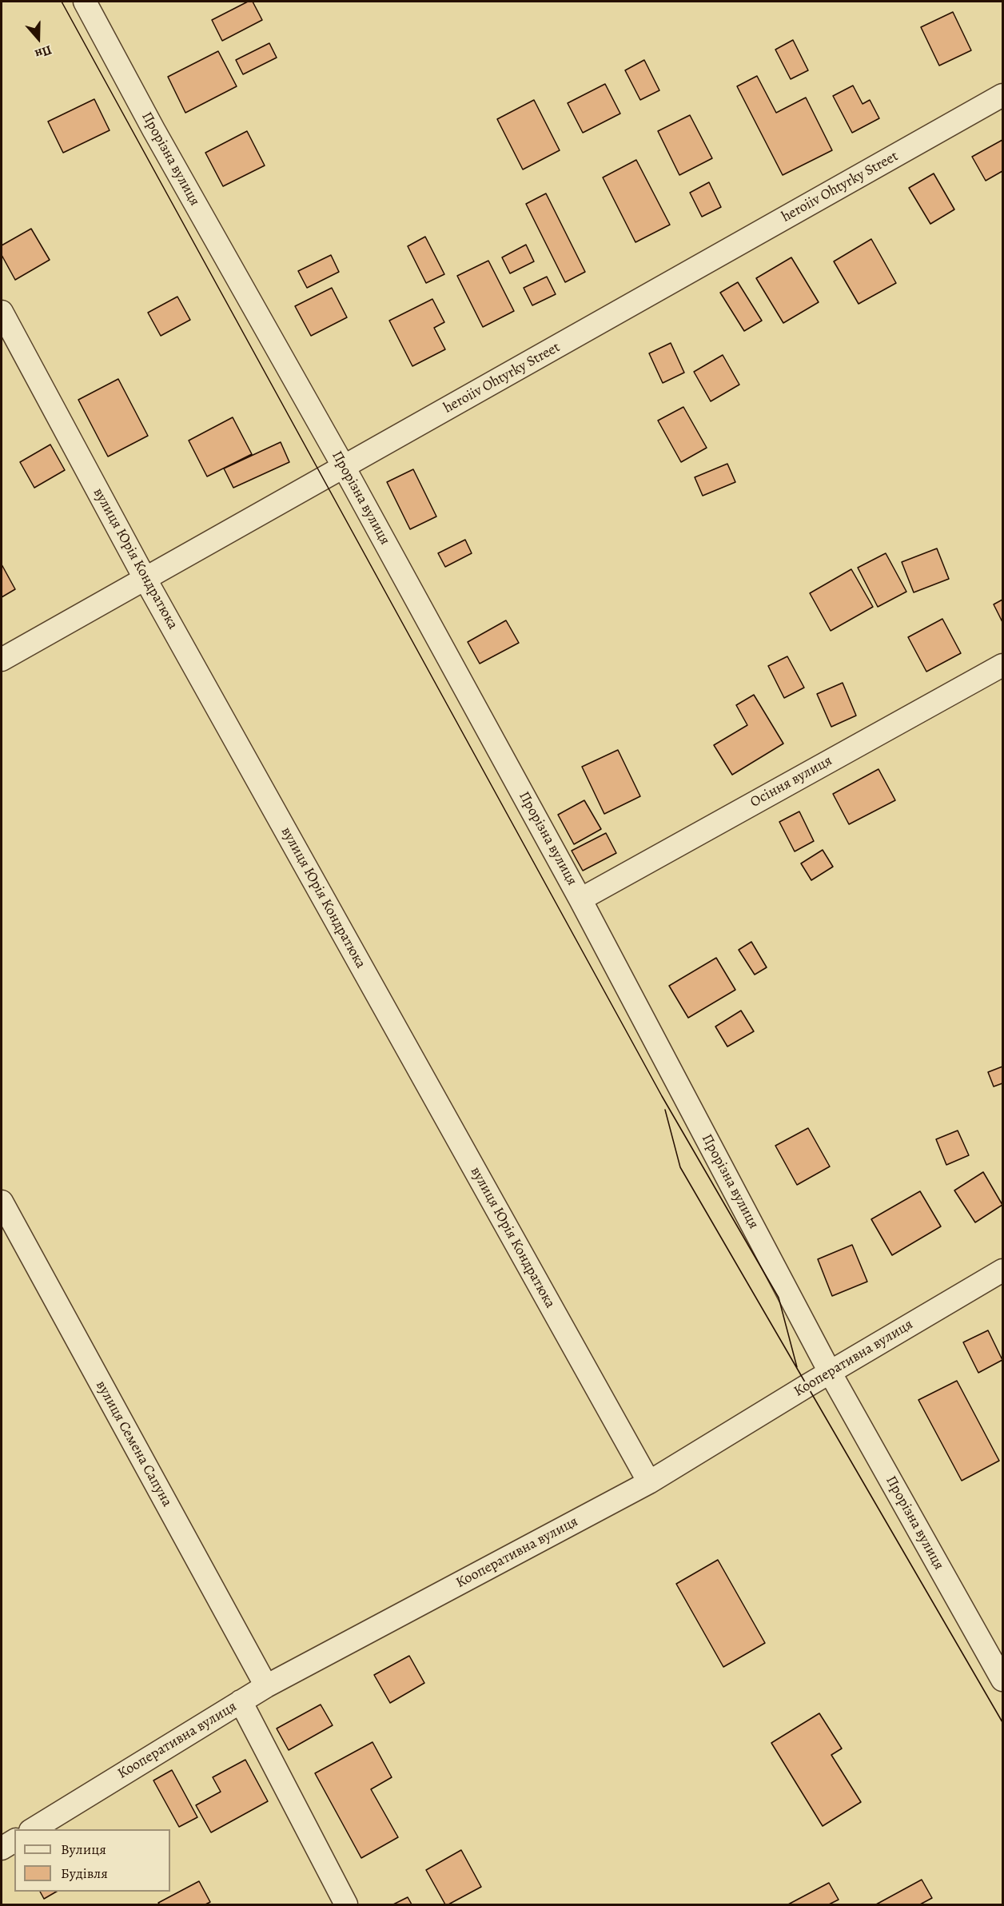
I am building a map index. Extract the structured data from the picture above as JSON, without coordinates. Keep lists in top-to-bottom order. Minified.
{"streets":{"street":["Прорізна вулиця","heroiiv Ohtyrky Street","вулиця Юрія Кондратюка","Осіння вулиця","Кооперативна вулиця","вулиця Семена Сапуна"]},"crossings":[["Прорізна вулиця","heroiiv Ohtyrky Street"],["Прорізна вулиця","Осіння вулиця"],["Прорізна вулиця","Кооперативна вулиця"],["heroiiv Ohtyrky Street","вулиця Юрія Кондратюка"],["вулиця Юрія Кондратюка","Кооперативна вулиця"],["Кооперативна вулиця","вулиця Семена Сапуна"]],"legend":["Вулиця","Будівля"],"north":"bottom"}
